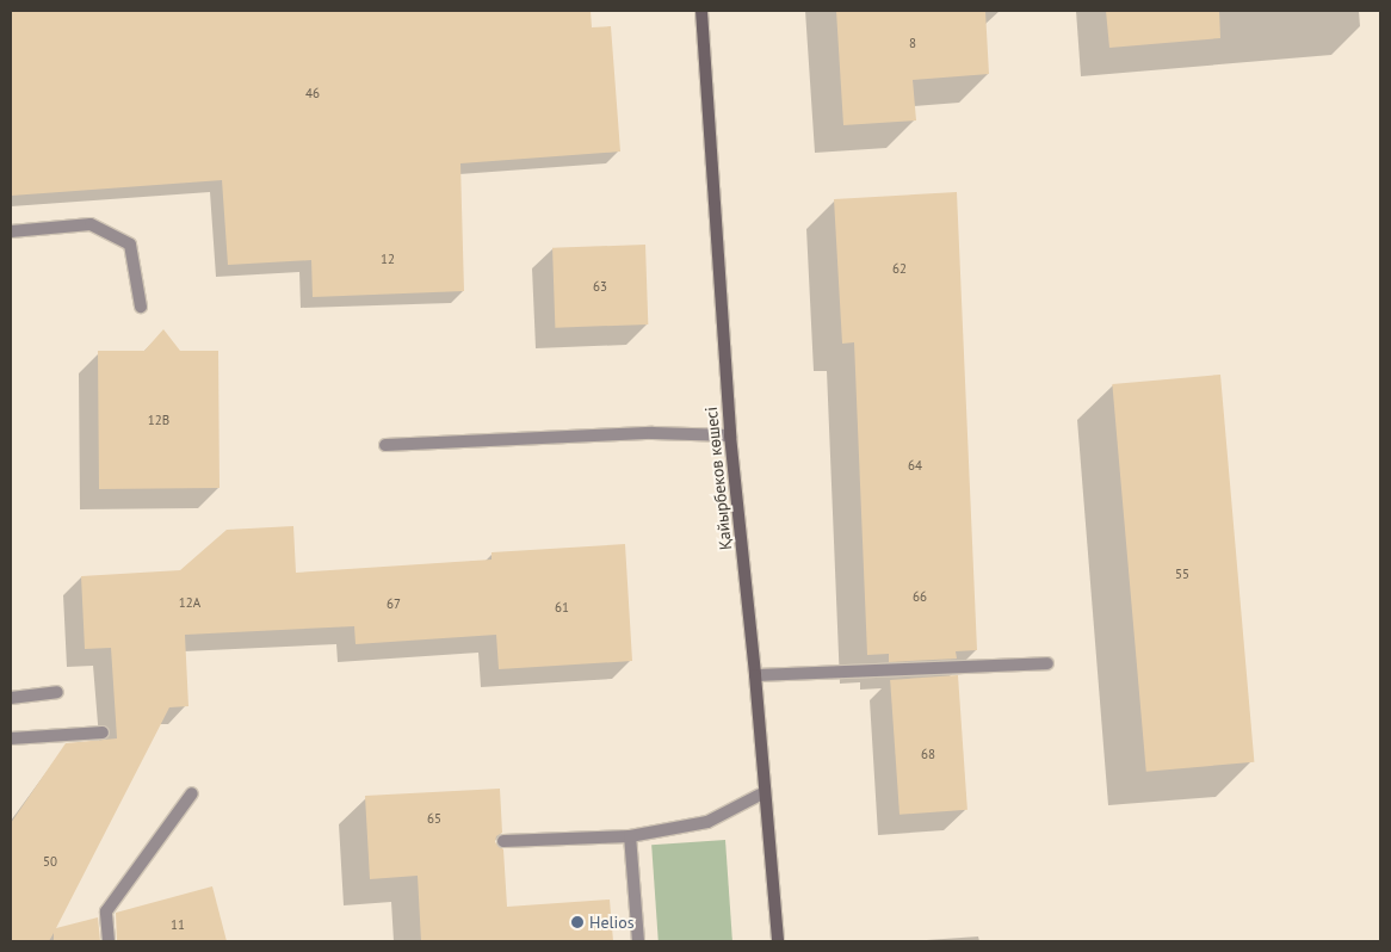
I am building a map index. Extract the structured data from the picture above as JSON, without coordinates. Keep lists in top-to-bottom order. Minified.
{"streets":{"main road":["Қайырбеков көшесі"]},"places":["Helios"],"house_numbers":["8","46","12","62","63","12В","64","55","66","12А","67","61","68","65","50","11"]}
